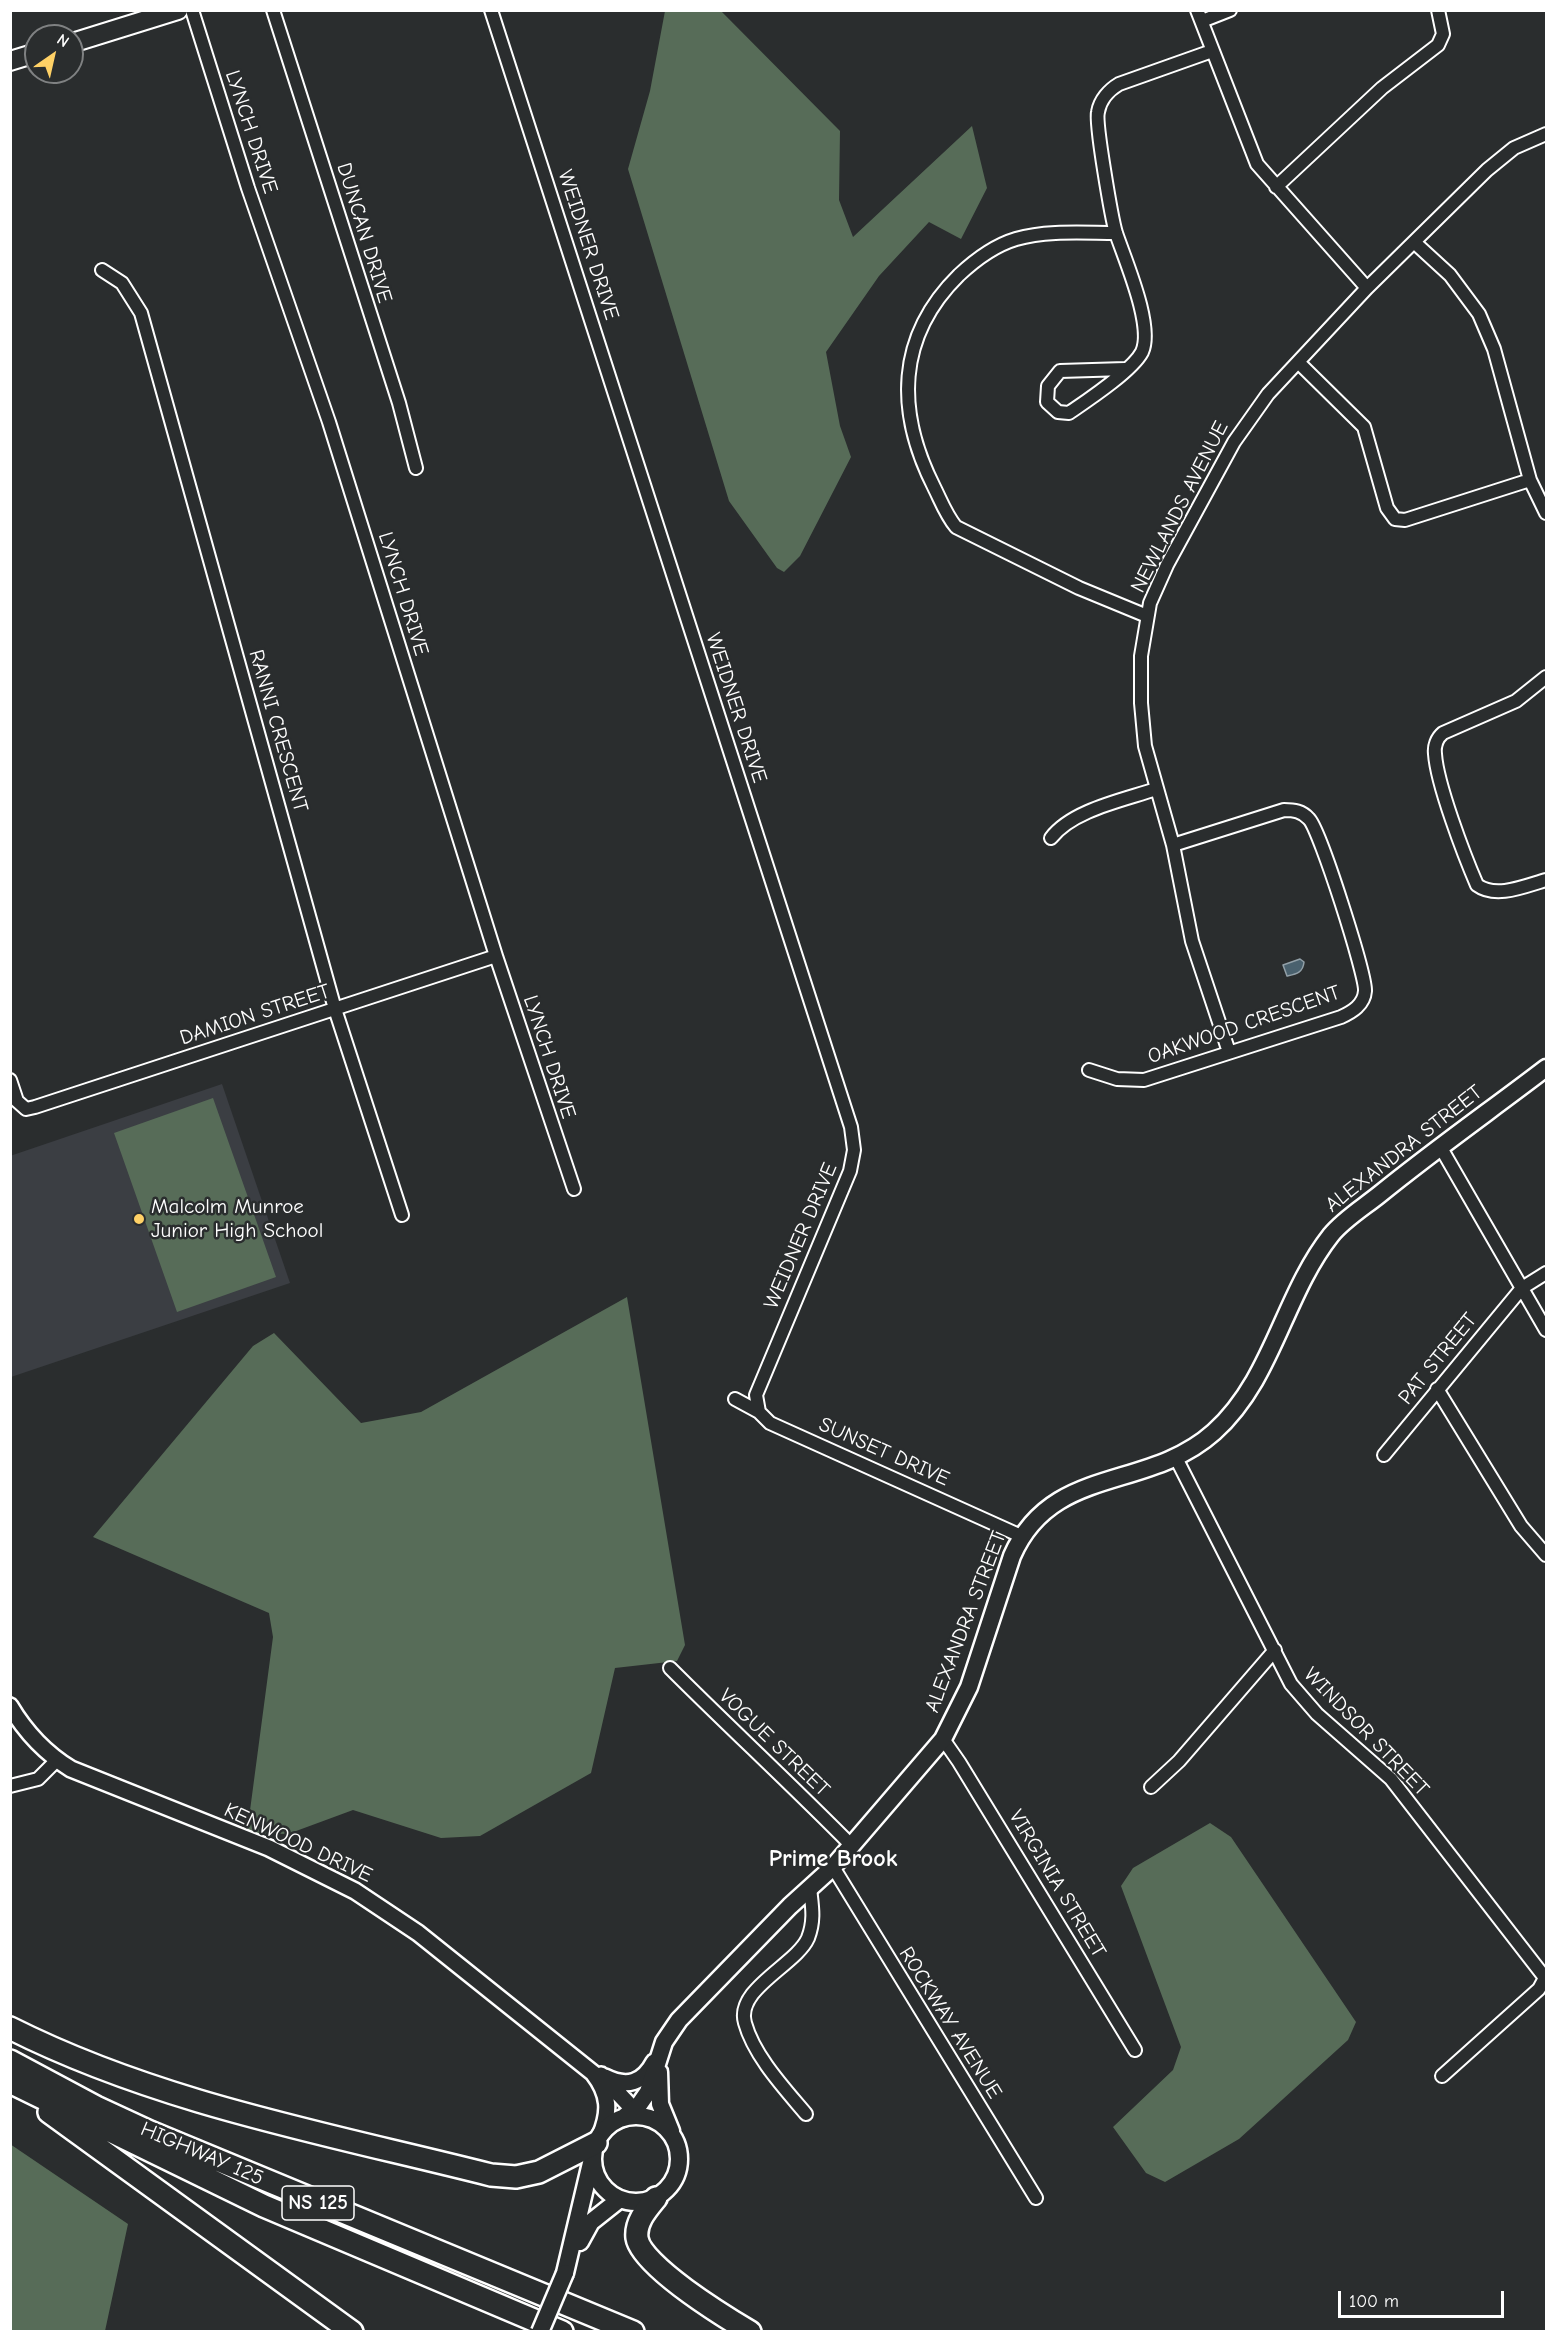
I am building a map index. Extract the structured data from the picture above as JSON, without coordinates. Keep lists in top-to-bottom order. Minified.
{"streets":{"highway":["HIGHWAY 125","NS 125"],"main road":["ALEXANDRA STREET"],"street":["LYNCH DRIVE","DUNCAN DRIVE","WEIDNER DRIVE","NEWLANDS AVENUE","RANNI CRESCENT","DAMION STREET","OAKWOOD CRESCENT","PAT STREET","SUNSET DRIVE","WINDSOR STREET","VOGUE STREET","KENWOOD DRIVE","VIRGINIA STREET","ROCKWAY AVENUE"]},"crossings":[["LYNCH DRIVE","DAMION STREET"],["WEIDNER DRIVE","SUNSET DRIVE"],["NEWLANDS AVENUE","OAKWOOD CRESCENT"],["RANNI CRESCENT","DAMION STREET"],["ALEXANDRA STREET","SUNSET DRIVE"],["ALEXANDRA STREET","WINDSOR STREET"],["ALEXANDRA STREET","VOGUE STREET"],["ALEXANDRA STREET","KENWOOD DRIVE"],["ALEXANDRA STREET","VIRGINIA STREET"],["ALEXANDRA STREET","ROCKWAY AVENUE"]],"districts":["Prime Brook"],"places":["Malcolm Munroe Junior High School"],"scale_bar":"100 m","north":"top right"}
